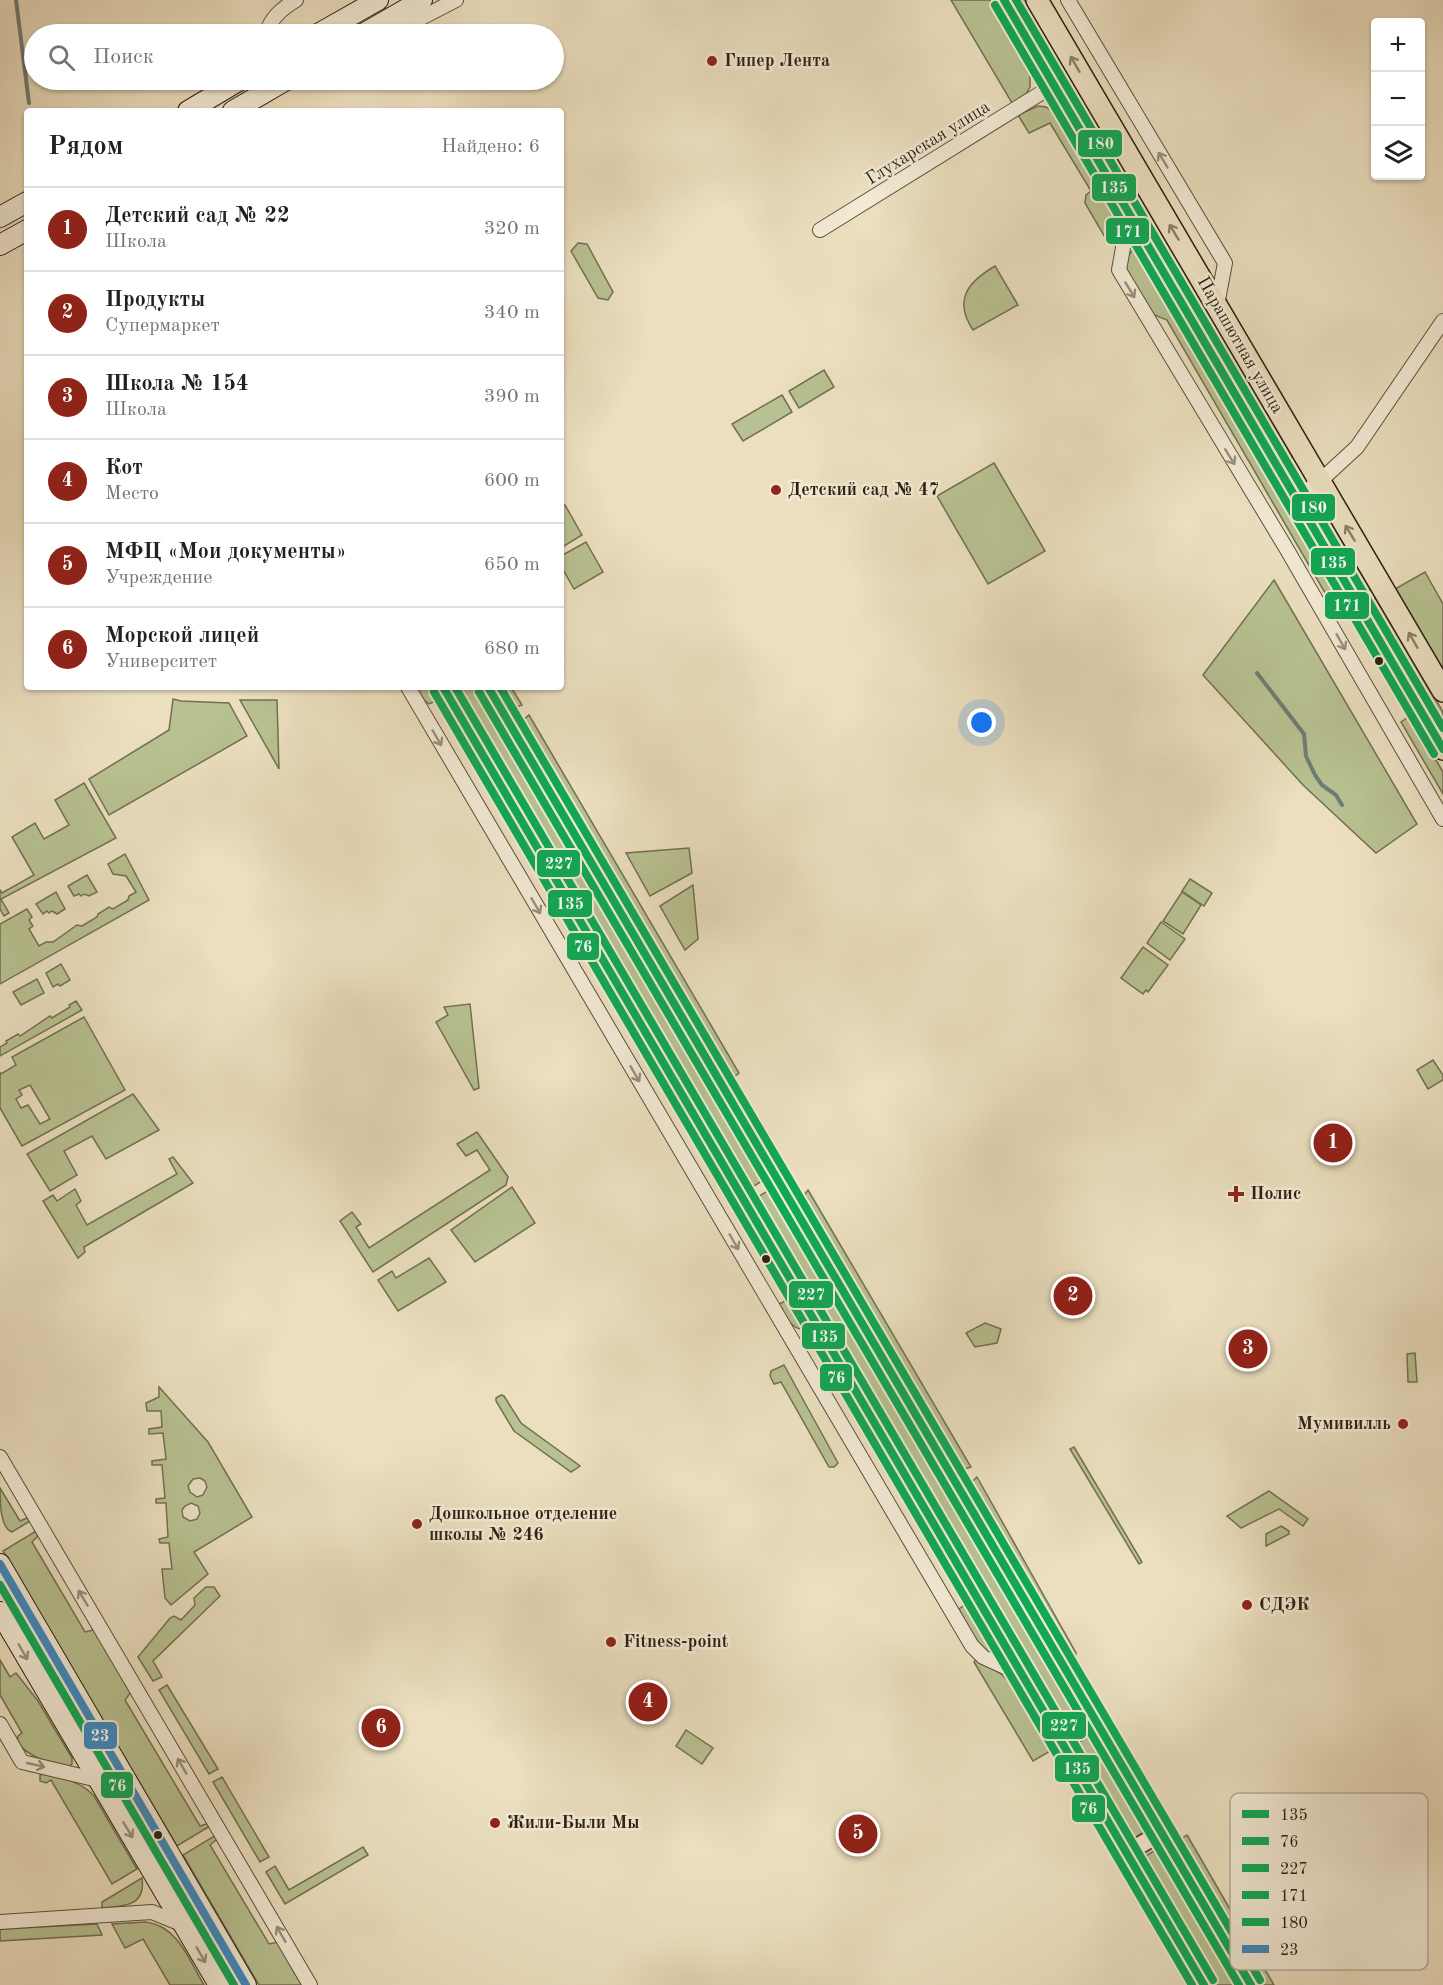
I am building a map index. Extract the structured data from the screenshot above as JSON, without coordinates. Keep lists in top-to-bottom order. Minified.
{"streets":{"main road":["Парашютная улица"],"street":["Глухарская улица"]},"crossings":[["Глухарская улица","Парашютная улица"]],"places":{"other":["Гипер Лента","Детский сад № 47","Мумивилль","Дошкольное отделение школы № 246","СДЭК","Fitness-point","Жили-Были Мы"],"health":["Полис"]},"lines":["transit line 135","transit line 180","transit line 171","transit line 227","transit line 76","transit line 23"],"legend":["135","76","227","171","180","23"],"page":{"map_buttons":["+","−"],"search":"Поиск","heading":["Рядом","Найдено: 6"],"list":[{"mark":"1","name":"Детский сад № 22","note":"Школа","value":"320 m"},{"mark":"2","name":"Продукты","note":"Супермаркет","value":"340 m"},{"mark":"3","name":"Школа № 154","note":"Школа","value":"390 m"},{"mark":"4","name":"Кот","note":"Место","value":"600 m"},{"mark":"5","name":"МФЦ «Мои документы»","note":"Учреждение","value":"650 m"},{"mark":"6","name":"Морской лицей","note":"Университет","value":"680 m"}],"pins":["1","2","3","4","6","5"]}}
